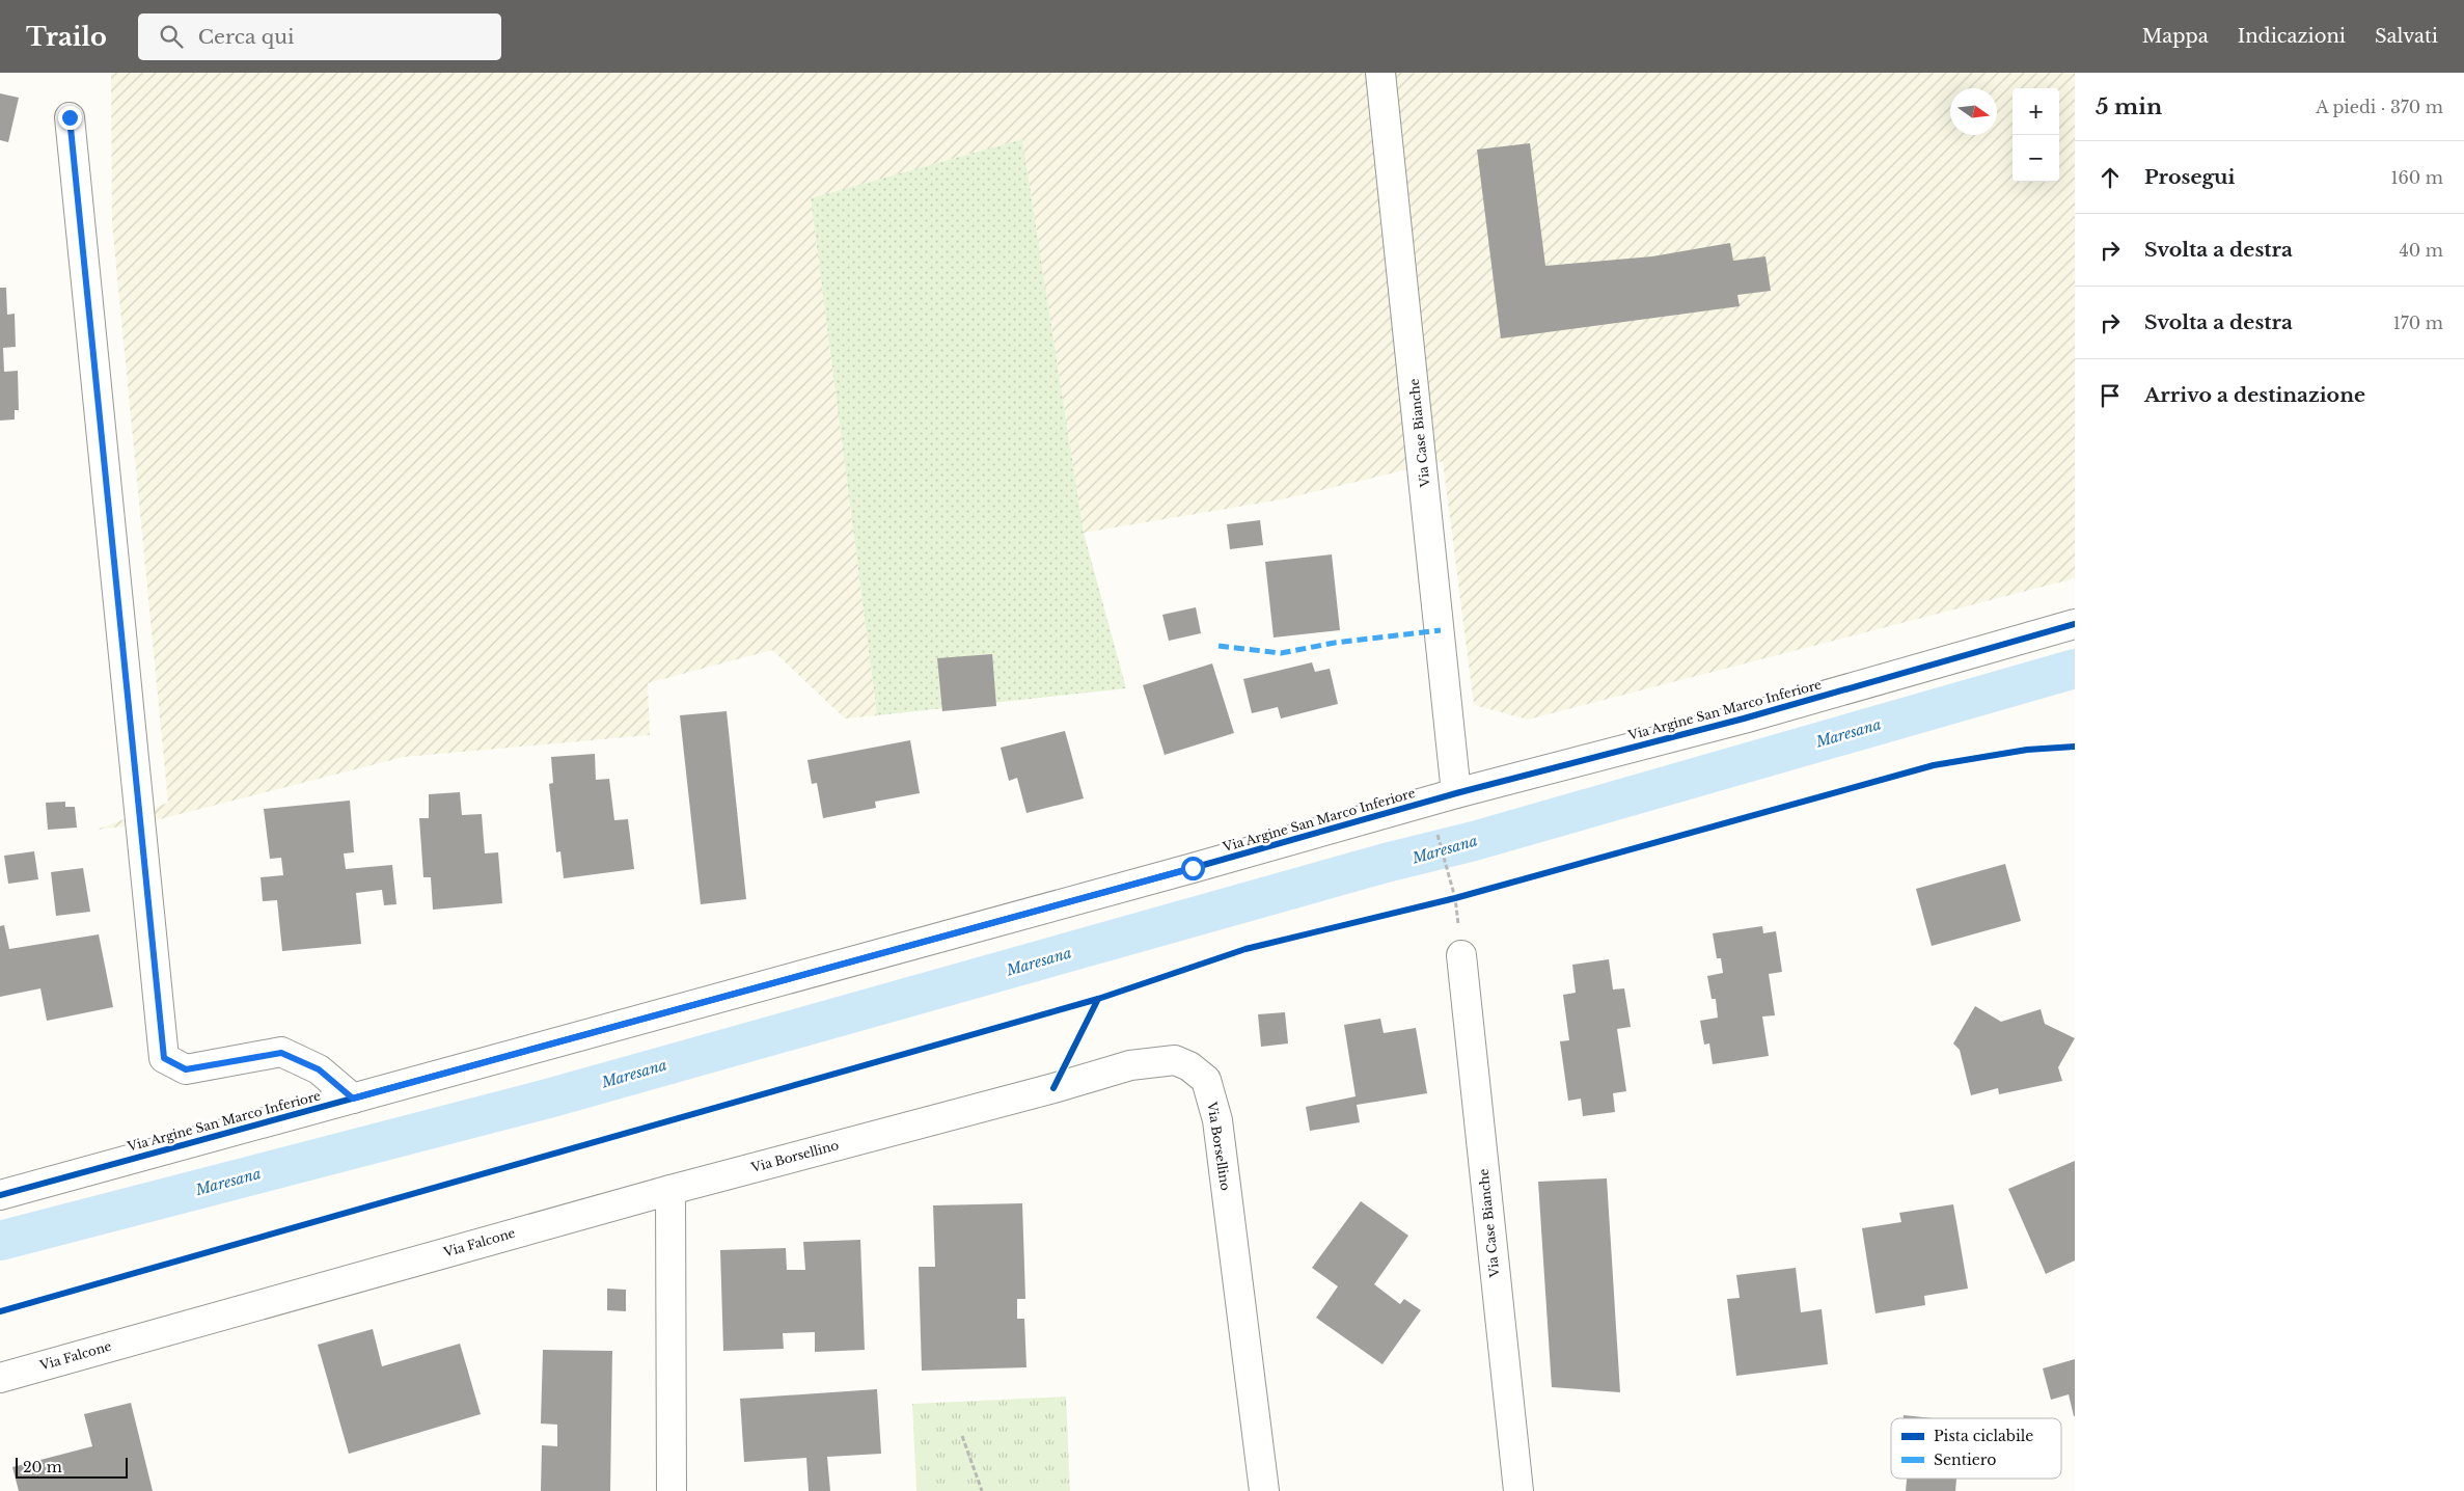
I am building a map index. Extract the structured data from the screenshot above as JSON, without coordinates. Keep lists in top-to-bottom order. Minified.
{"streets":{"street":["Via Case Bianche","Via Argine San Marco Inferiore","Via Borsellino","Via Falcone"]},"crossings":[["Via Case Bianche","Via Argine San Marco Inferiore"],["Via Borsellino","Via Falcone"]],"water":["Maresana"],"legend":["Pista ciclabile","Sentiero"],"scale_bar":"20 m","north":"right","page":{"header":"Trailo","search":"Cerca qui","nav":["Mappa","Indicazioni","Salvati"],"heading":["5 min","A piedi · 370 m"],"map_buttons":["+","−"],"list":[["Prosegui","160 m"],["Svolta a destra","40 m"],["Svolta a destra","170 m"],"Arrivo a destinazione"],"scale":"20 m"}}
